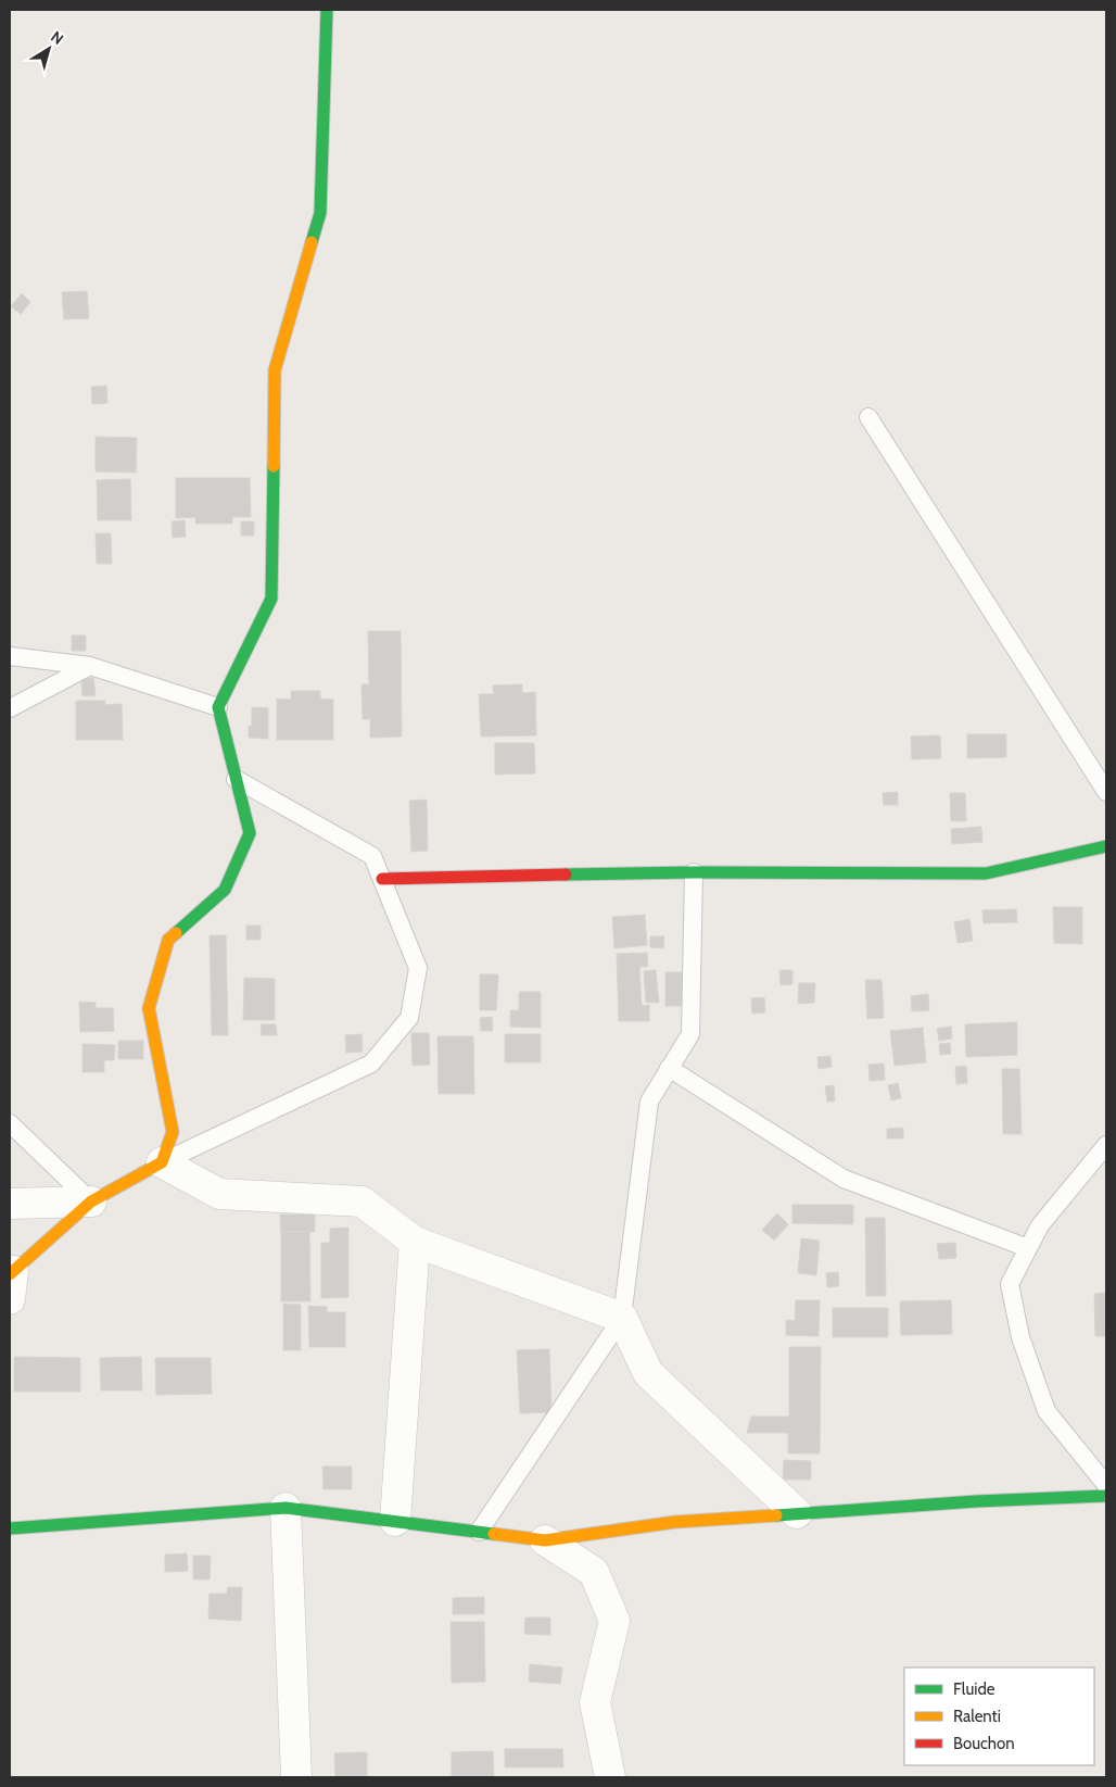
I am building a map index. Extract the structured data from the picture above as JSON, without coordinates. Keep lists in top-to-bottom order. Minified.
{"legend":["Fluide","Ralenti","Bouchon"],"north":"top right"}
